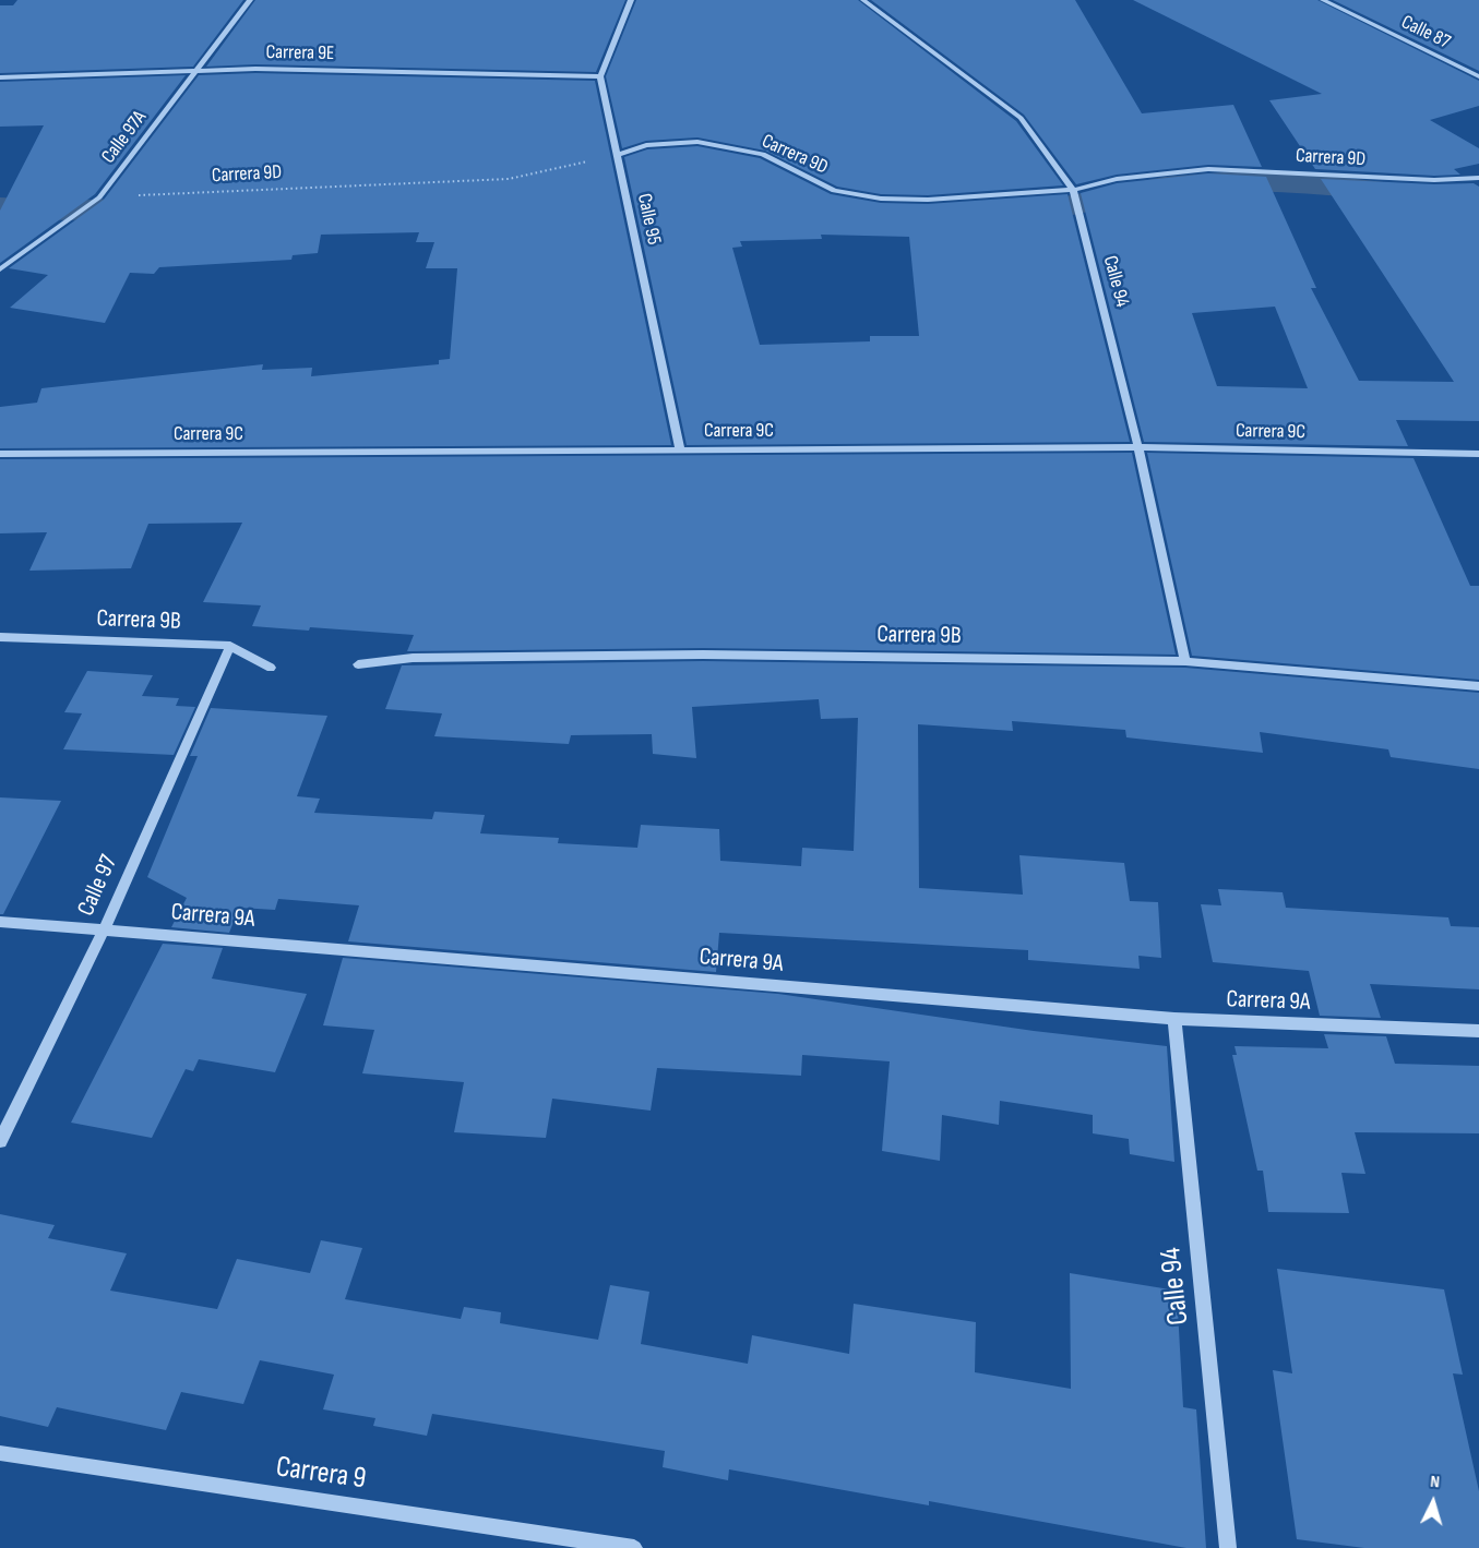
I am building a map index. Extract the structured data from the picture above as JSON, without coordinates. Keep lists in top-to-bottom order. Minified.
{"streets":{"street":["Calle 87","Carrera 9E","Calle 97A","Carrera 9D","Calle 95","Calle 94","Carrera 9C","Carrera 9B","Calle 97","Carrera 9A","Carrera 9"]},"crossings":[["Carrera 9E","Calle 97A"],["Carrera 9E","Calle 95"],["Calle 97A","Carrera 9D"],["Carrera 9D","Calle 95"],["Carrera 9D","Calle 94"],["Calle 95","Carrera 9C"],["Calle 94","Carrera 9C"],["Calle 94","Carrera 9B"],["Calle 94","Carrera 9A"],["Carrera 9B","Calle 97"],["Calle 97","Carrera 9A"]],"north":"top"}
